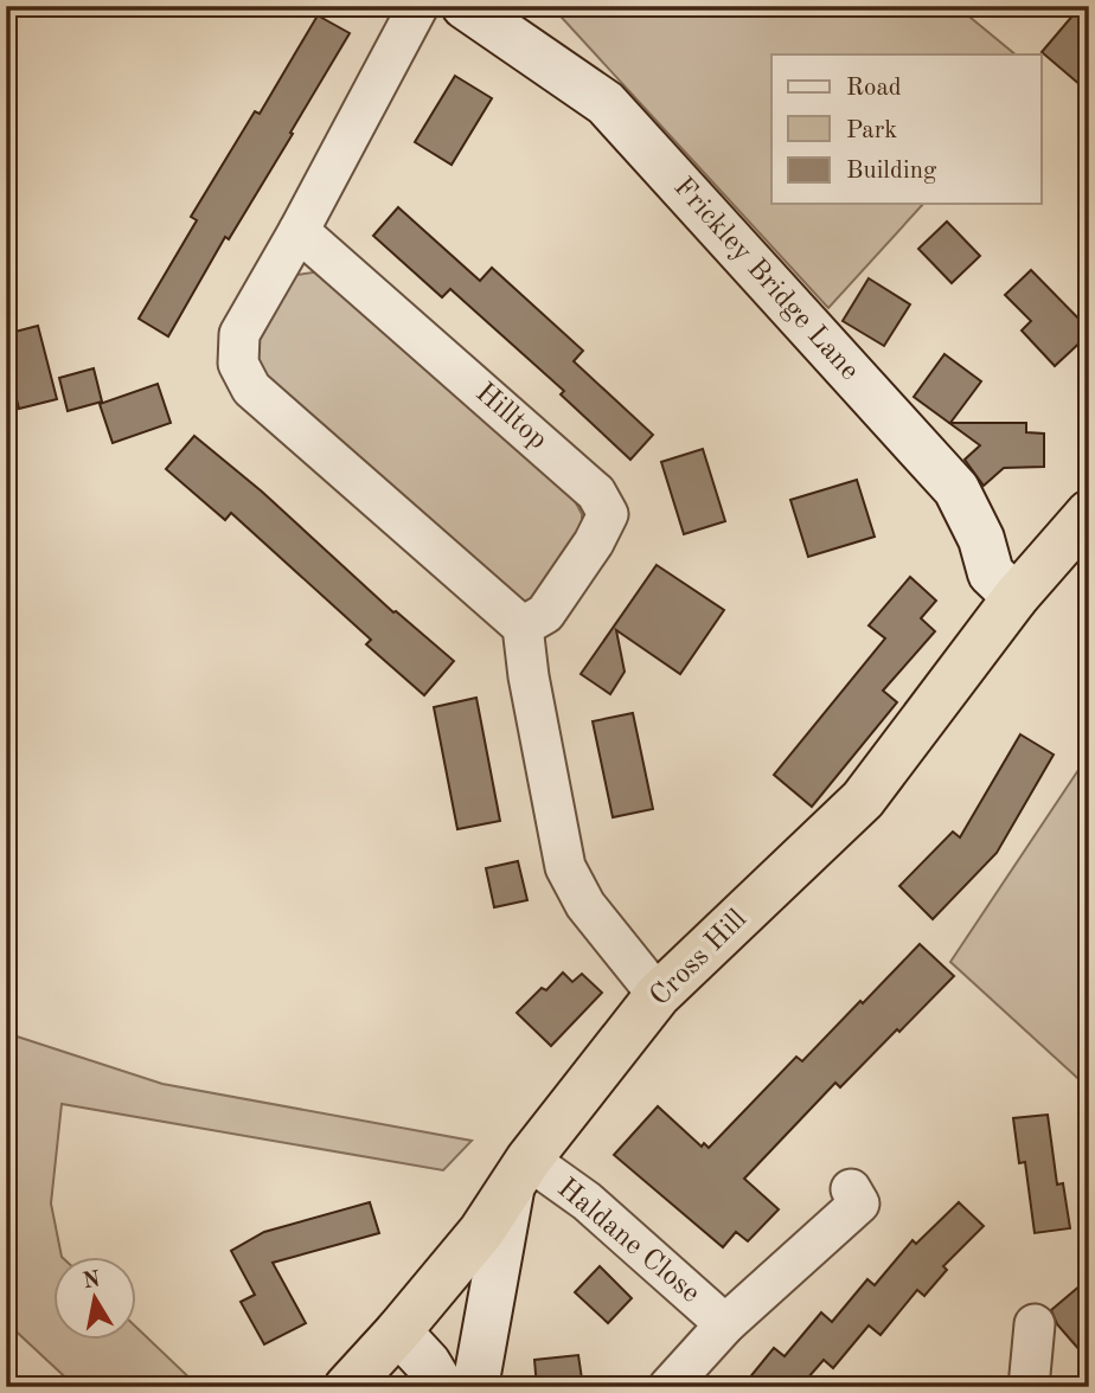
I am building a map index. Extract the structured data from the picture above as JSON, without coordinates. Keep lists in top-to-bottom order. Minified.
{"streets":{"highway":["Cross Hill"],"street":["Frickley Bridge Lane","Hilltop","Haldane Close"]},"crossings":[["Frickley Bridge Lane","Cross Hill"],["Cross Hill","Haldane Close"]],"legend":["Road","Park","Building"],"north":"top"}
